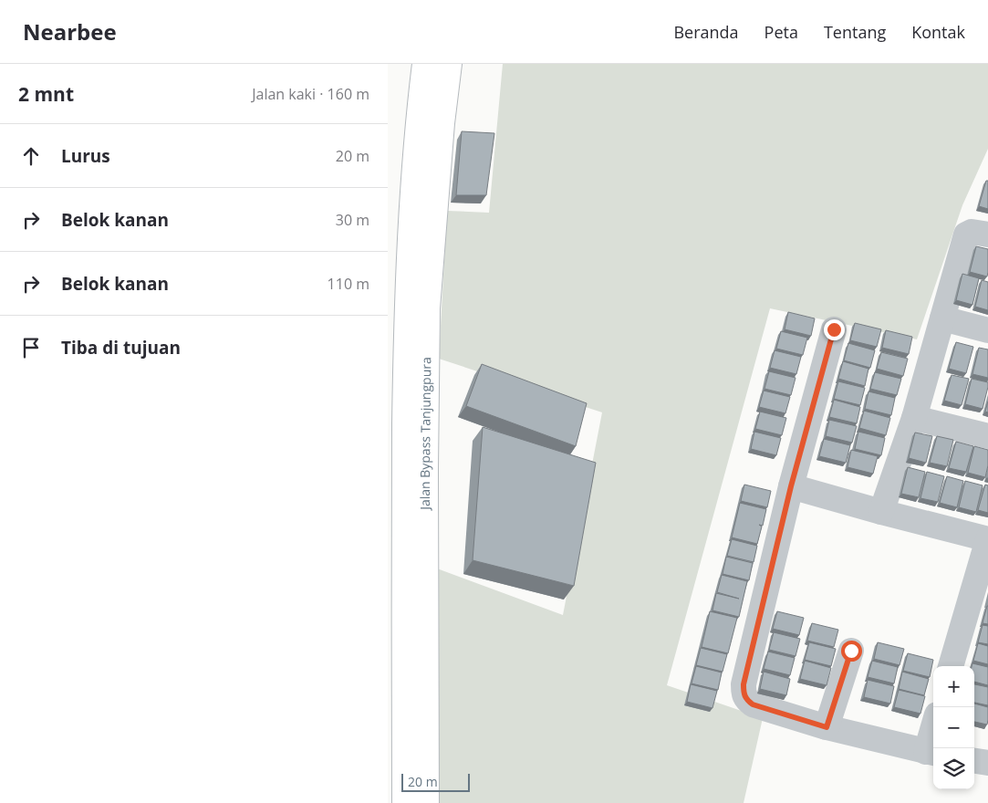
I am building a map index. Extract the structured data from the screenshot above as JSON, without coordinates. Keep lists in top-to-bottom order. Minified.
{"streets":{"highway":["Jalan Bypass Tanjungpura"]},"scale_bar":"20 m","page":{"header":"Nearbee","nav":["Beranda","Peta","Tentang","Kontak"],"heading":["2 mnt","Jalan kaki · 160 m"],"list":[["Lurus","20 m"],["Belok kanan","30 m"],["Belok kanan","110 m"],"Tiba di tujuan"],"map_buttons":["+","−"],"scale":"20 m"}}
